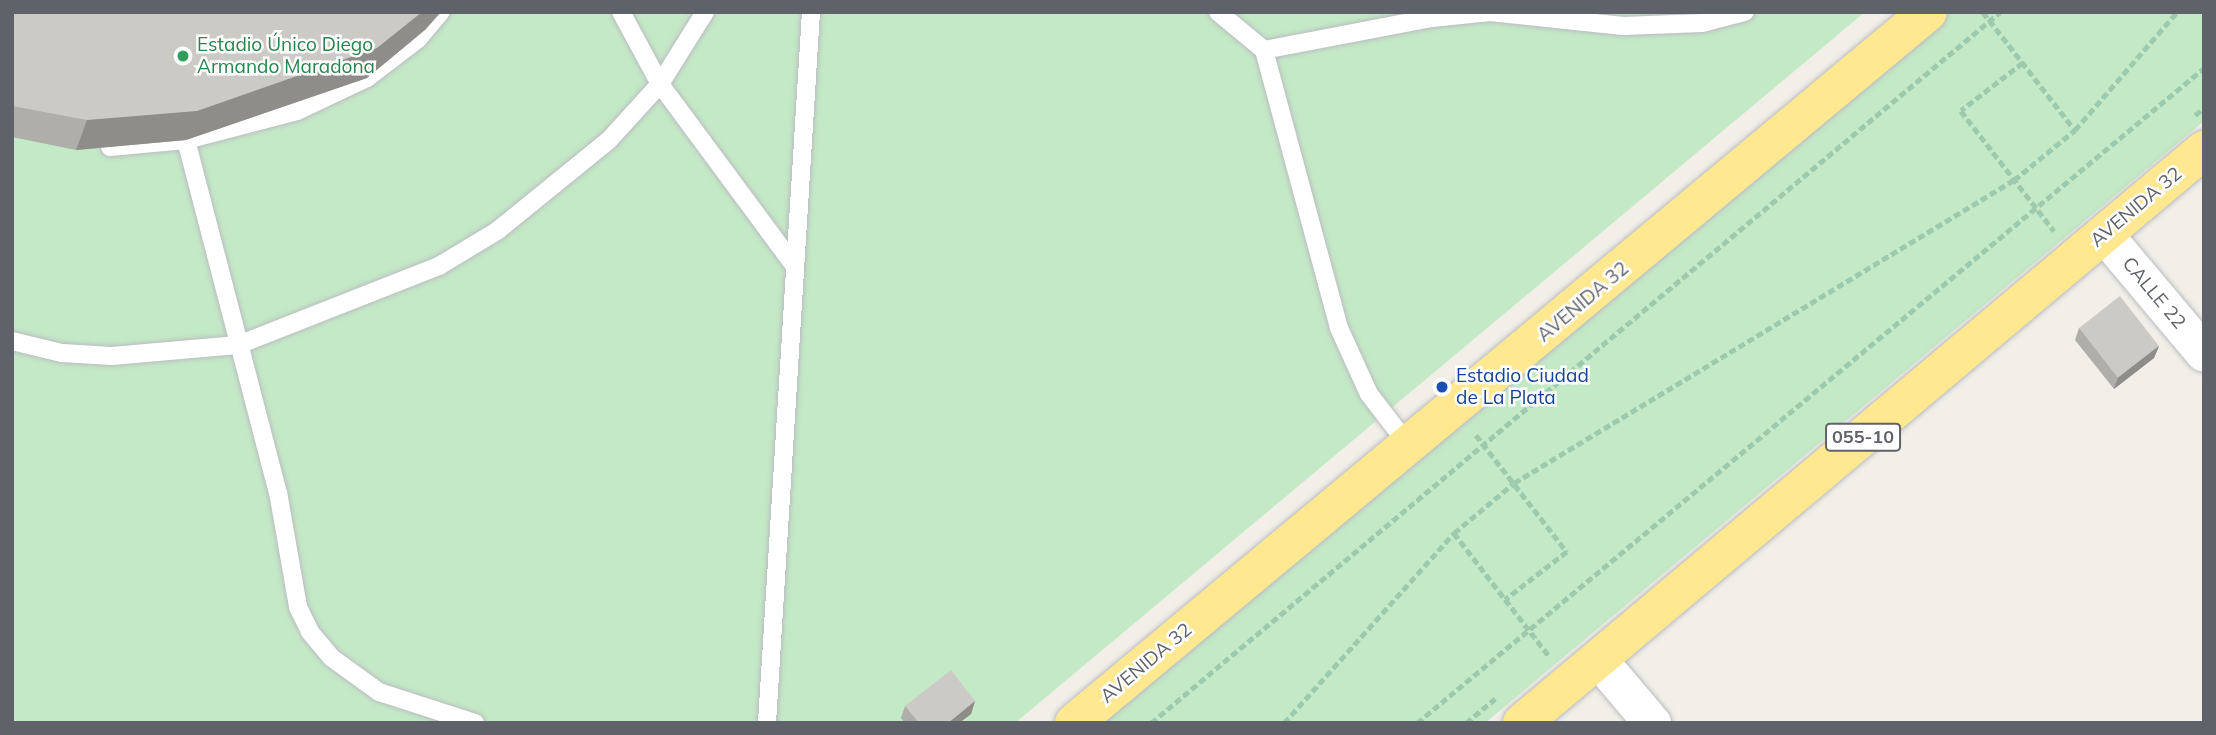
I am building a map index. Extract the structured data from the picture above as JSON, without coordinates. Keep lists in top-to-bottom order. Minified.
{"streets":{"highway":["AVENIDA 32","055-10"],"street":["CALLE 22"]},"crossings":[["AVENIDA 32","CALLE 22"]],"places":["Estadio Único Diego Armando Maradona","Estadio Ciudad de La Plata"]}
